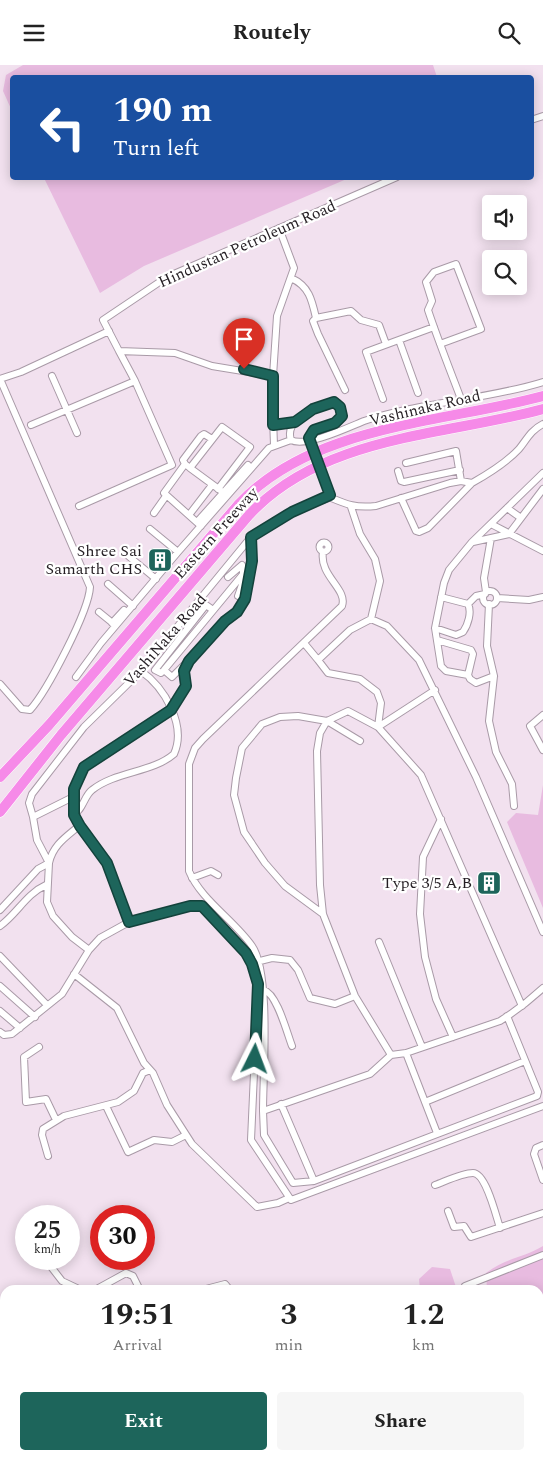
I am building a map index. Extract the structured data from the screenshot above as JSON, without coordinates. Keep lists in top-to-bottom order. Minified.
{"streets":{"highway":["Eastern Freeway"],"street":["Hindustan Petroleum Road","Vashinaka Road","VashiNaka Road"]},"places":{"building":["Shree Sai Samarth CHS","Type 3/5 A,B"]},"page":{"header":"Routely","turn":["190 m","Turn left"],"speed":"25 km/h","limit":"30","eta":["19:51","Arrival","3","min","1.2","km"],"buttons":["Exit","Share"]}}
